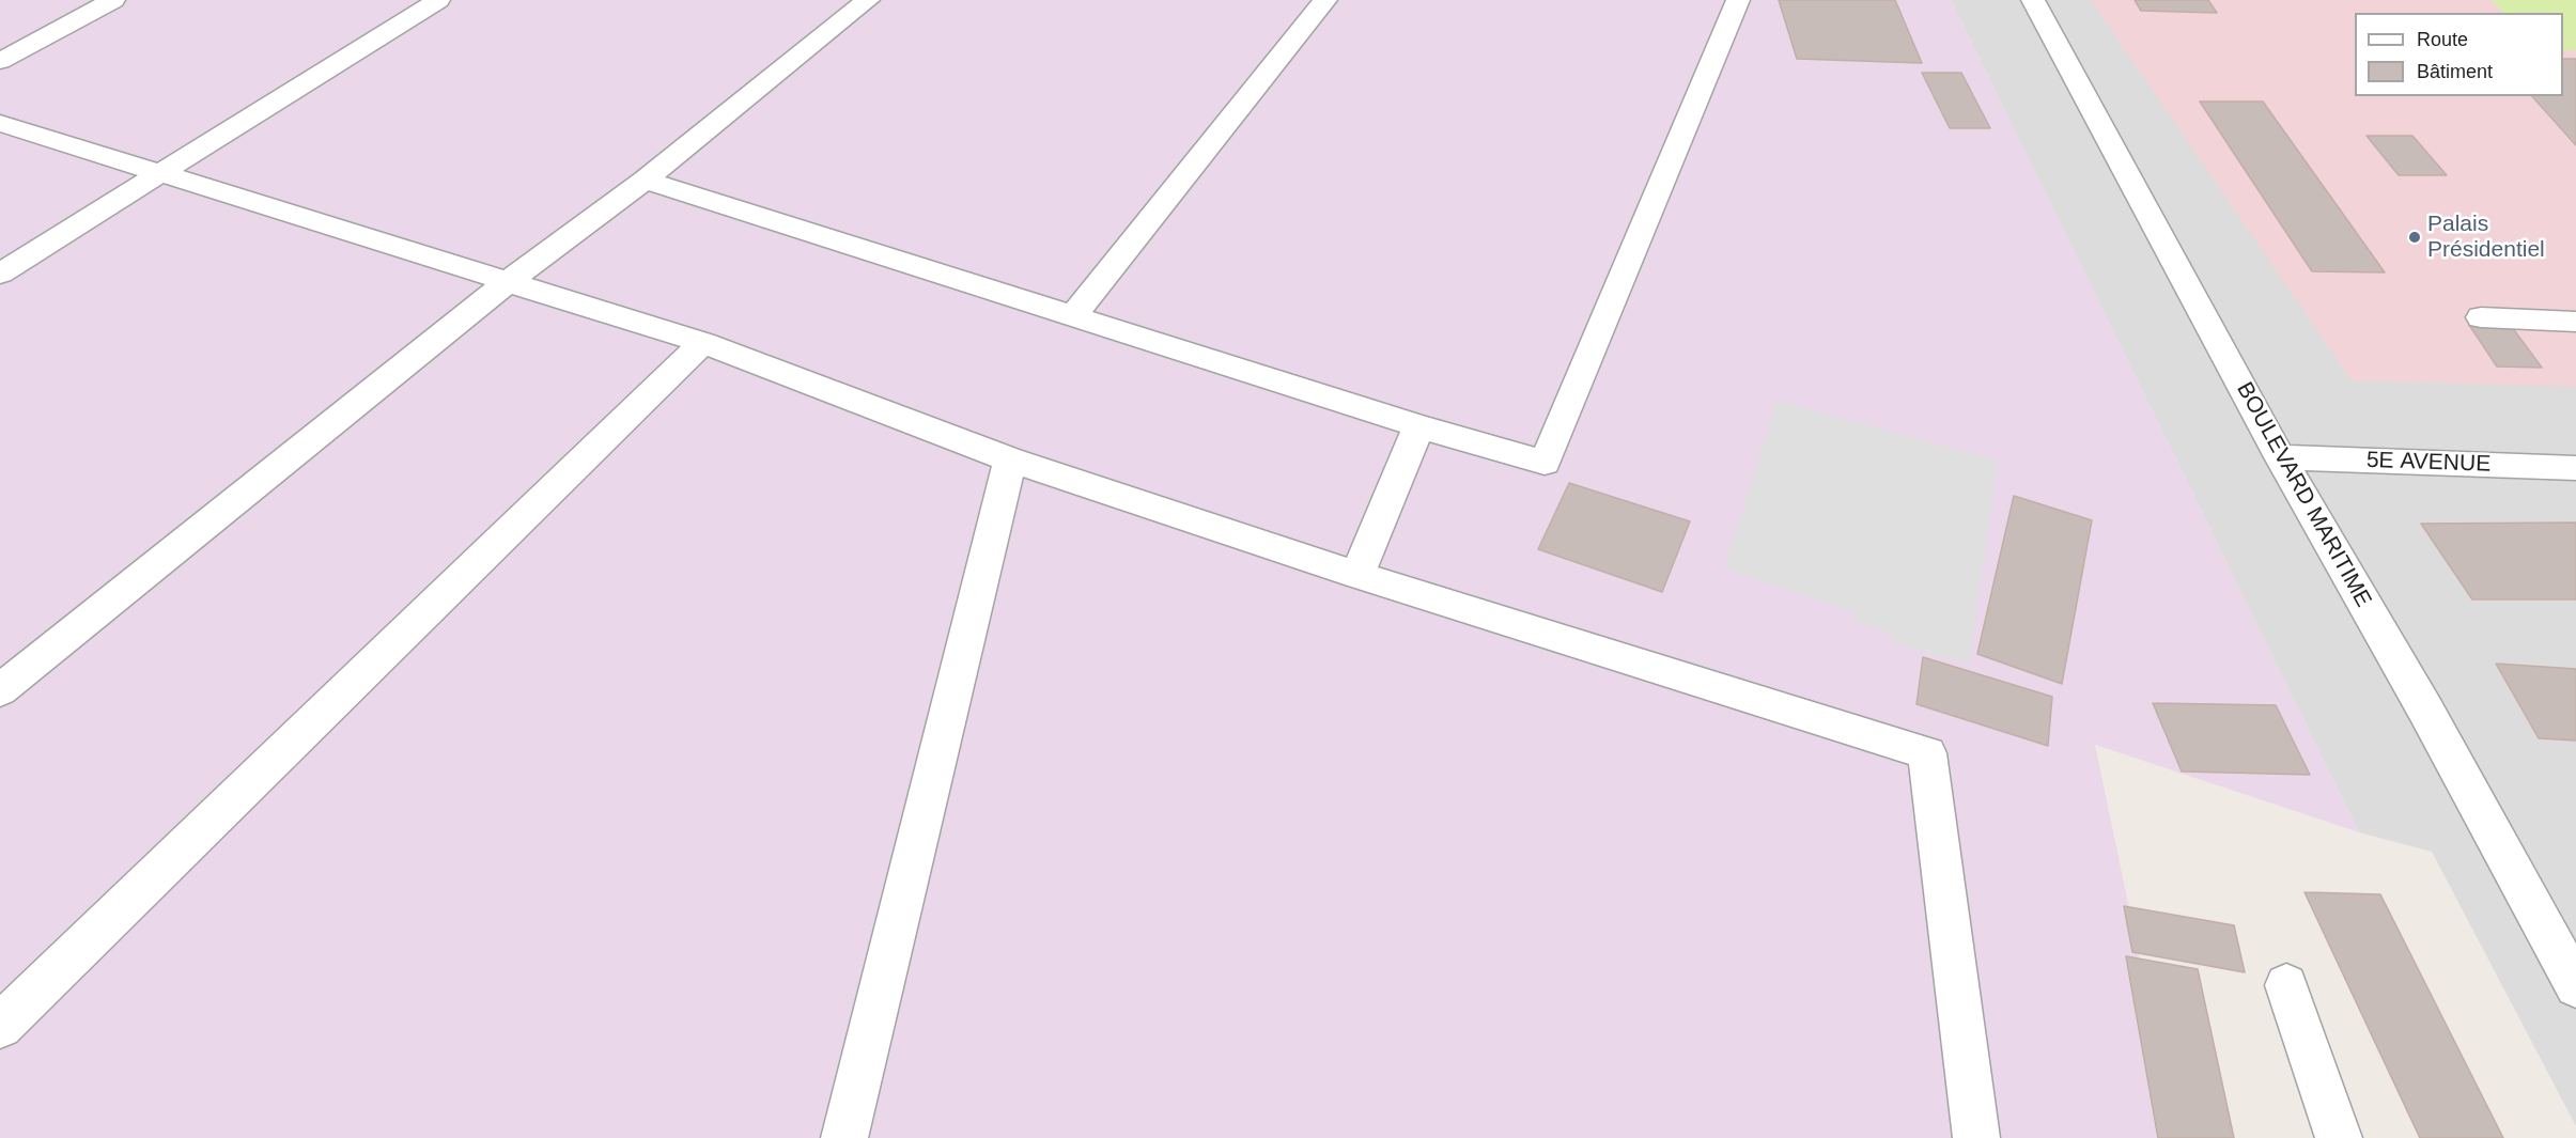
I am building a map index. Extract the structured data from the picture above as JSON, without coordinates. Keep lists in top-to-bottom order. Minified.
{"streets":{"street":["5E AVENUE","BOULEVARD MARITIME"]},"crossings":[["5E AVENUE","BOULEVARD MARITIME"]],"places":["Palais Présidentiel"],"legend":["Route","Bâtiment"]}
